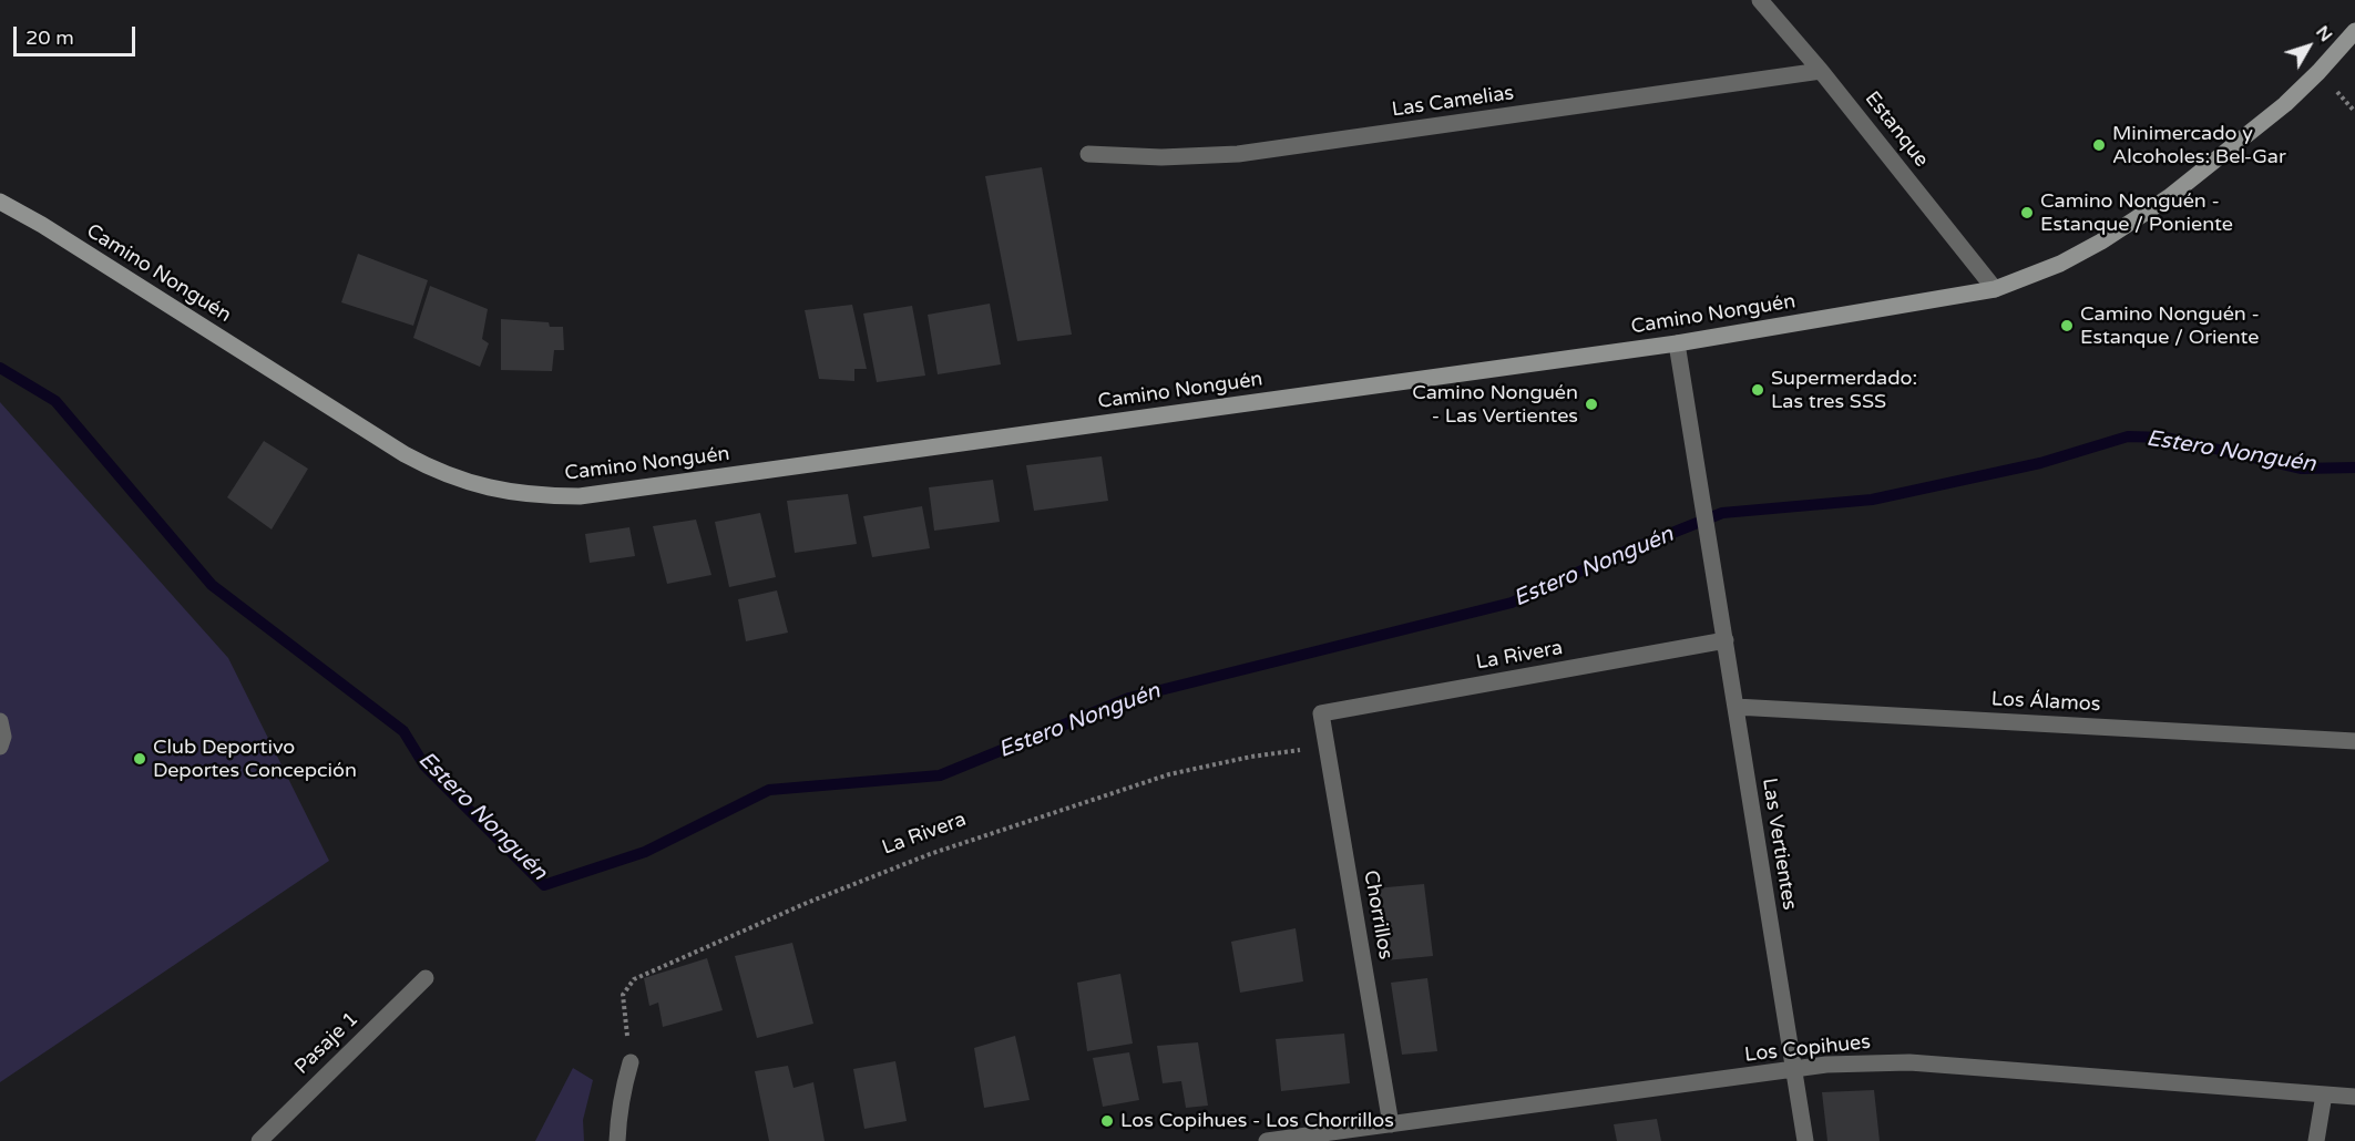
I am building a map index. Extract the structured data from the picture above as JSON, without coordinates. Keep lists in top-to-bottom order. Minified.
{"streets":{"main road":["Camino Nonguén"],"street":["Las Camelias","Estanque","La Rivera","Los Álamos","Las Vertientes","Chorrillos","Pasaje 1","Los Copihues"]},"crossings":[["Las Camelias","Estanque"],["Estanque","Camino Nonguén"],["Camino Nonguén","Las Vertientes"],["La Rivera","Las Vertientes"],["La Rivera","Chorrillos"],["Los Álamos","Las Vertientes"],["Las Vertientes","Los Copihues"],["Chorrillos","Los Copihues"]],"water":["Estero Nonguén"],"places":["Minimercado y Alcoholes: Bel-Gar","Camino Nonguén - Estanque / Poniente","Camino Nonguén - Estanque / Oriente","Supermerdado: Las tres SSS","Camino Nonguén - Las Vertientes","Club Deportivo Deportes Concepción","Los Copihues - Los Chorrillos"],"scale_bar":"20 m","north":"top right"}
